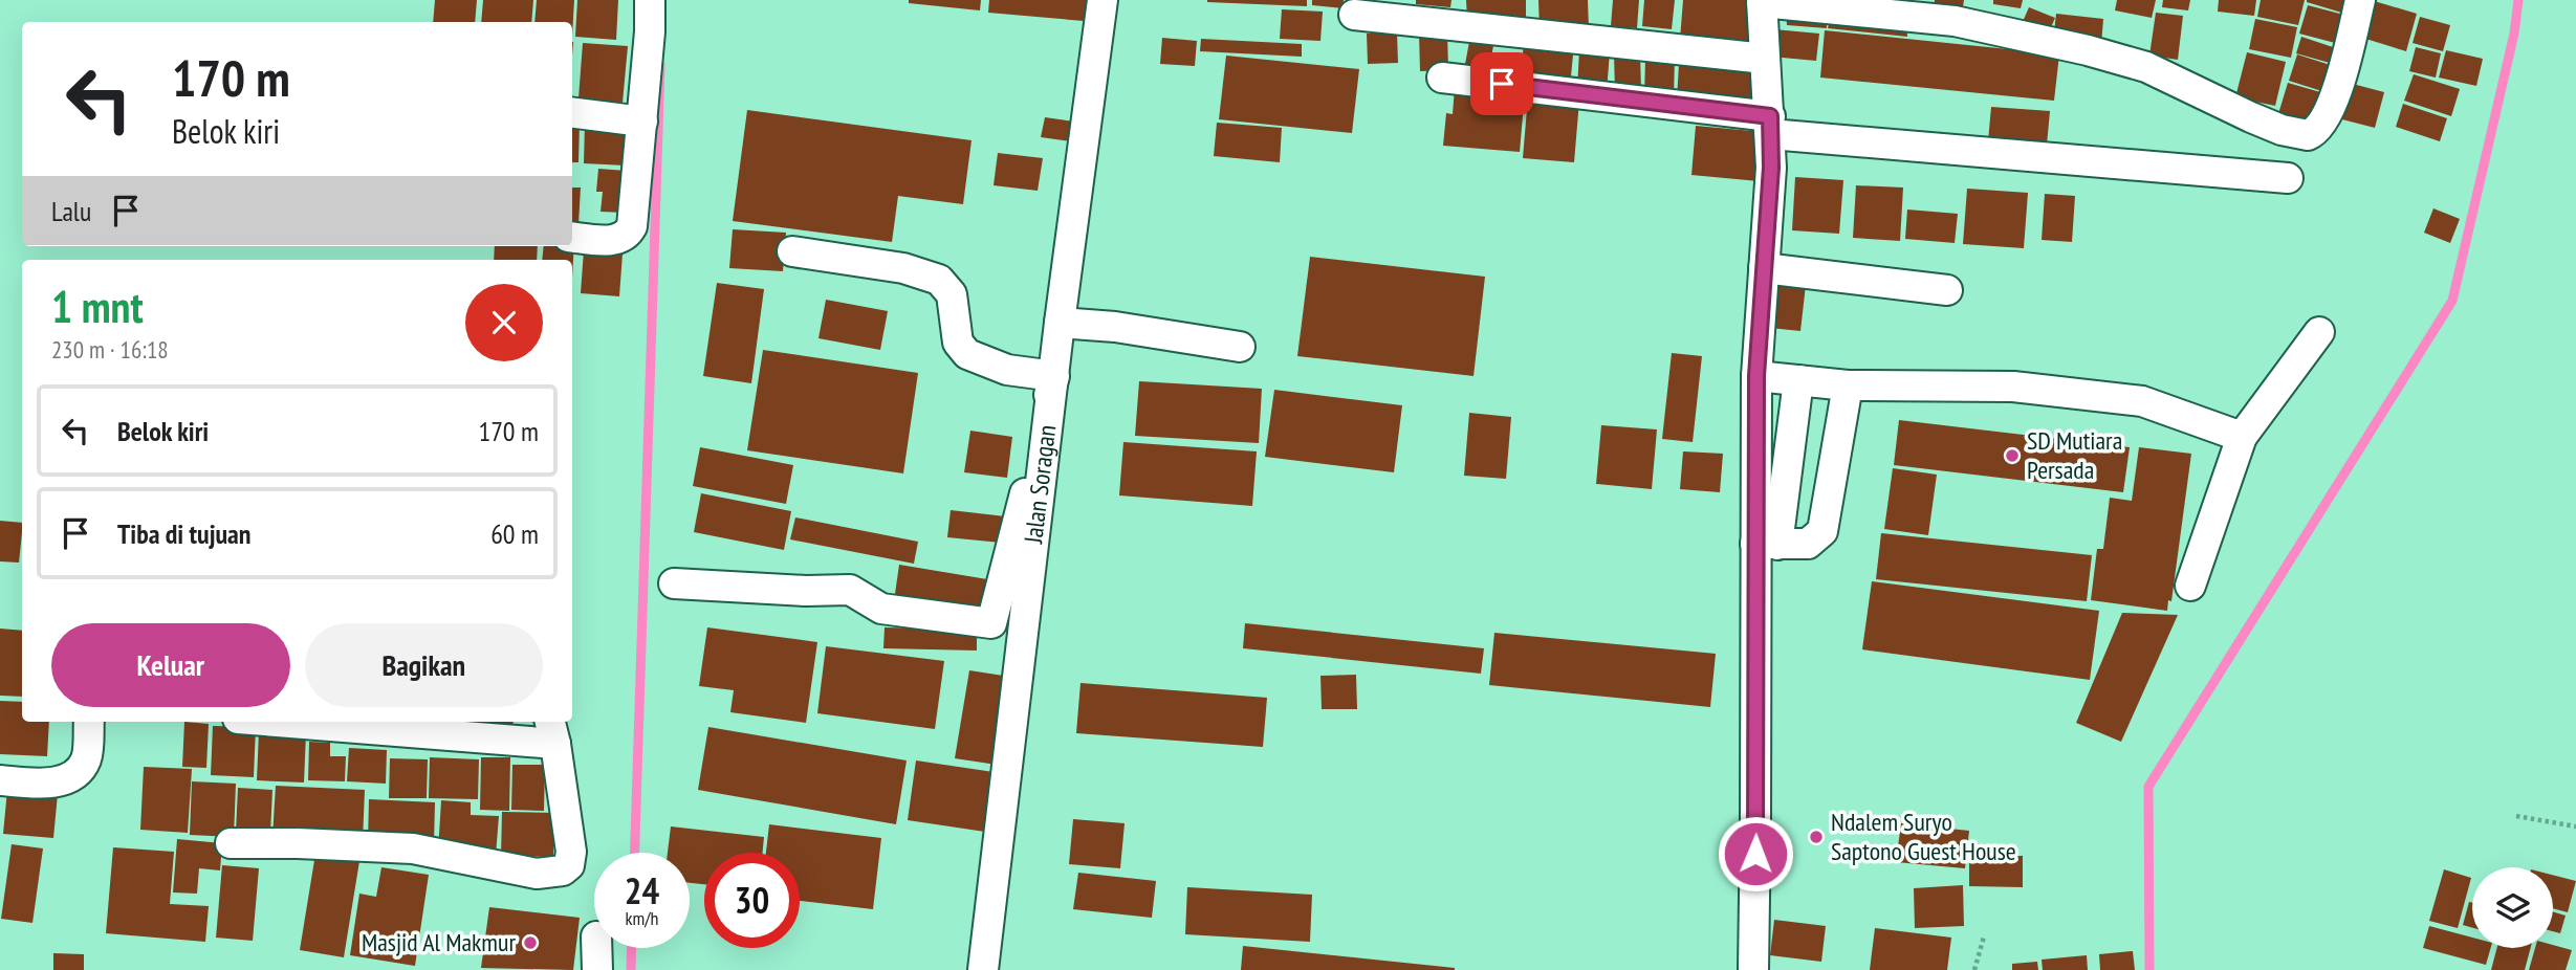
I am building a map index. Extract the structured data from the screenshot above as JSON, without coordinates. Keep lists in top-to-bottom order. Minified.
{"streets":{"street":["Jalan Soragan"]},"places":["SD Mutiara Persada","Ndalem Suryo Saptono Guest House","Masjid Al Makmur"],"page":{"turn":["170 m","Belok kiri"],"then":"Lalu","heading":["1 mnt","230 m · 16:18"],"list":[{"name":"Belok kiri","value":"170 m"},{"name":"Tiba di tujuan","value":"60 m"}],"buttons":["Keluar","Bagikan"],"speed":"24 km/h","limit":"30"}}
